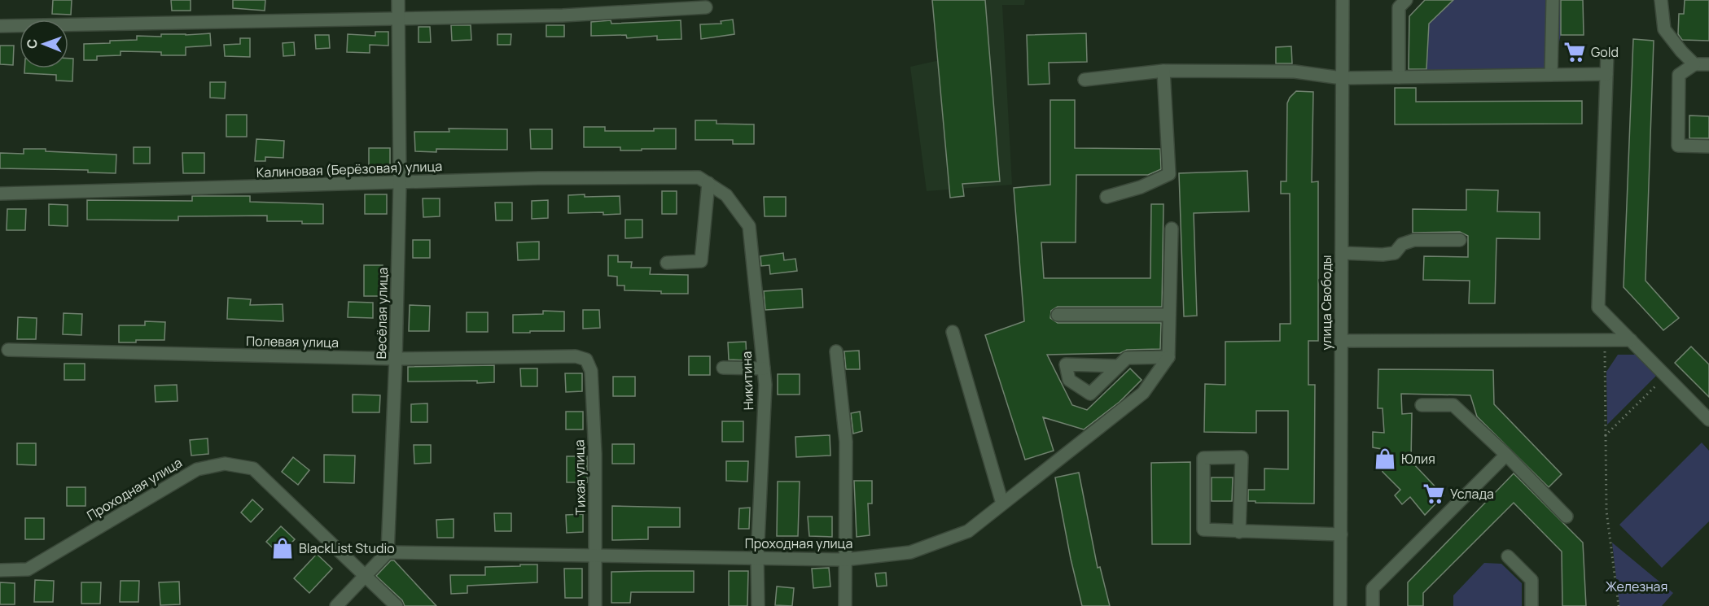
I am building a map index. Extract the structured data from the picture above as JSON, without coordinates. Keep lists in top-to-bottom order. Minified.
{"streets":{"street":["Калиновая (Берёзовая) улица","улица Свободы","Весёлая улица","Полевая улица","Никитина","Тихая улица","Проходная улица"]},"crossings":[["Калиновая (Берёзовая) улица","Весёлая улица"],["Калиновая (Берёзовая) улица","Никитина"],["Весёлая улица","Полевая улица"],["Весёлая улица","Проходная улица"],["Полевая улица","Тихая улица"],["Никитина","Проходная улица"],["Тихая улица","Проходная улица"]],"parks":["Железная"],"places":{"supermarket":["Gold","Услада"],"shop":["Юлия","BlackList Studio"]},"north":"left"}
